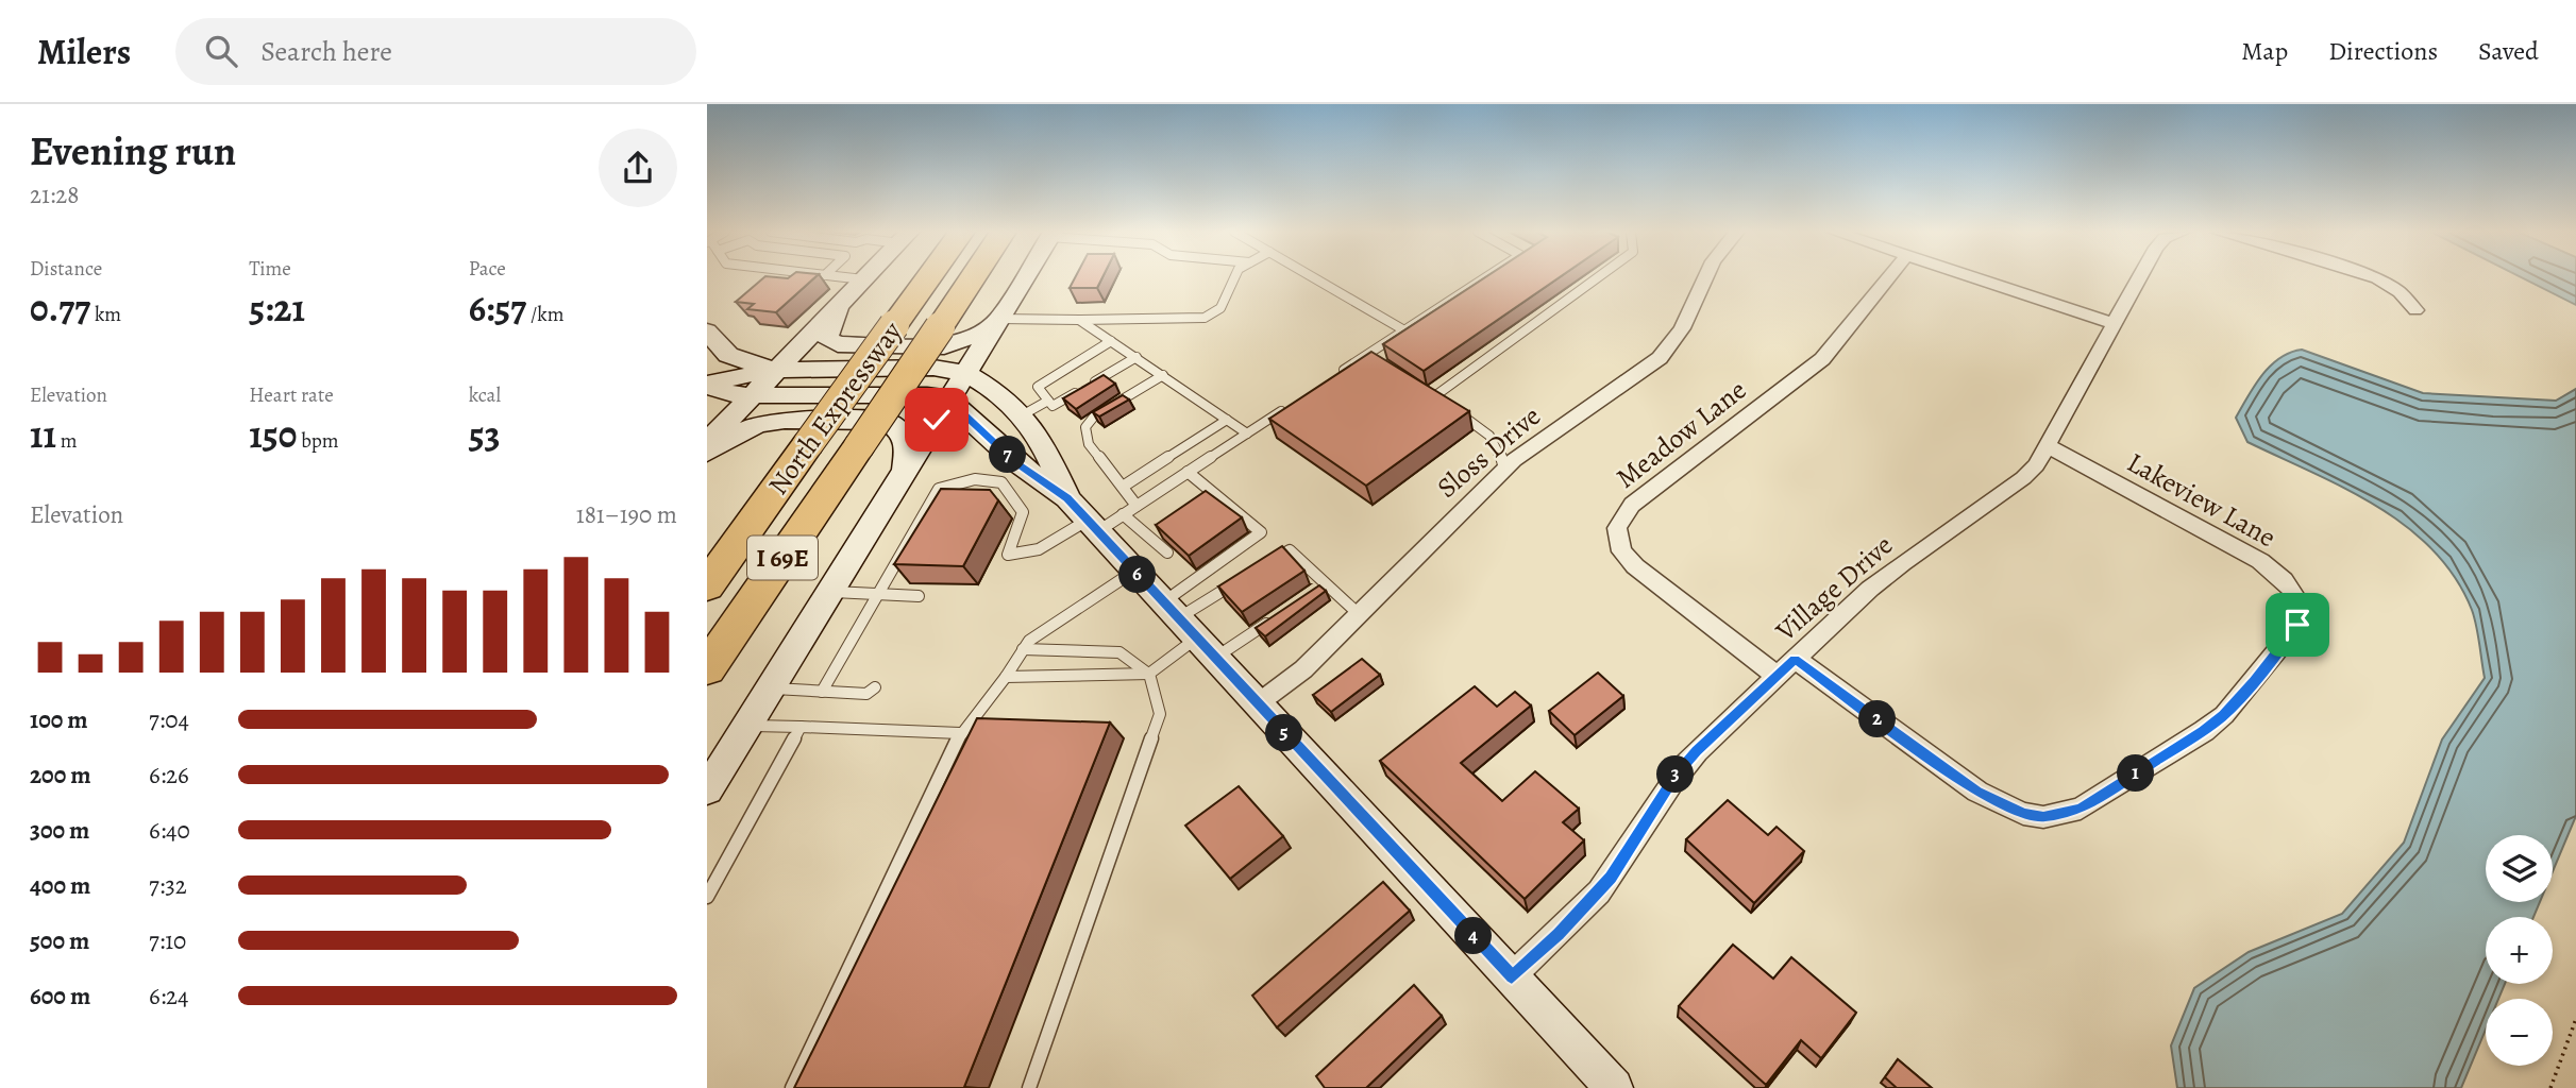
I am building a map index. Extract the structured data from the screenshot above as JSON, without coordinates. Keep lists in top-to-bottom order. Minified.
{"streets":{"highway":["North Expressway","I 69E"],"street":["Meadow Lane","Sloss Drive","Lakeview Lane","Village Drive"]},"crossings":[["Meadow Lane","Village Drive"],["Lakeview Lane","Village Drive"]],"page":{"header":"Milers","search":"Search here","nav":["Map","Directions","Saved"],"heading":["Evening run","21:28"],"stats":[["Distance","0.77 km"],["Time","5:21"],["Pace","6:57 /km"],["Elevation","11 m"],["Heart rate","150 bpm"],["kcal","53"]],"pins":["7","6","2","5","1","3","4"],"chart":["Elevation","181–190 m"],"list":[{"name":"100 m","note":"7:04"},{"name":"200 m","note":"6:26"},{"name":"300 m","note":"6:40"},{"name":"400 m","note":"7:32"},{"name":"500 m","note":"7:10"},{"name":"600 m","note":"6:24"}],"map_buttons":["+","−"]}}
